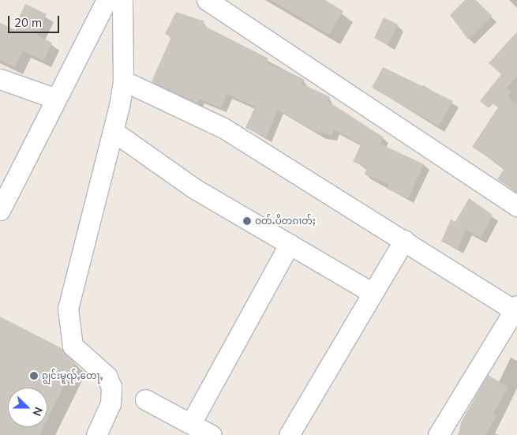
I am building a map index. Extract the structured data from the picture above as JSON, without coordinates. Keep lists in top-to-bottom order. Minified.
{"places":["ဝတ်ႉပိတၵၢတ်ႈ","ၵျွင်းမူၺ်ႇတေႃႇ"],"scale_bar":"20 m","north":"right"}
